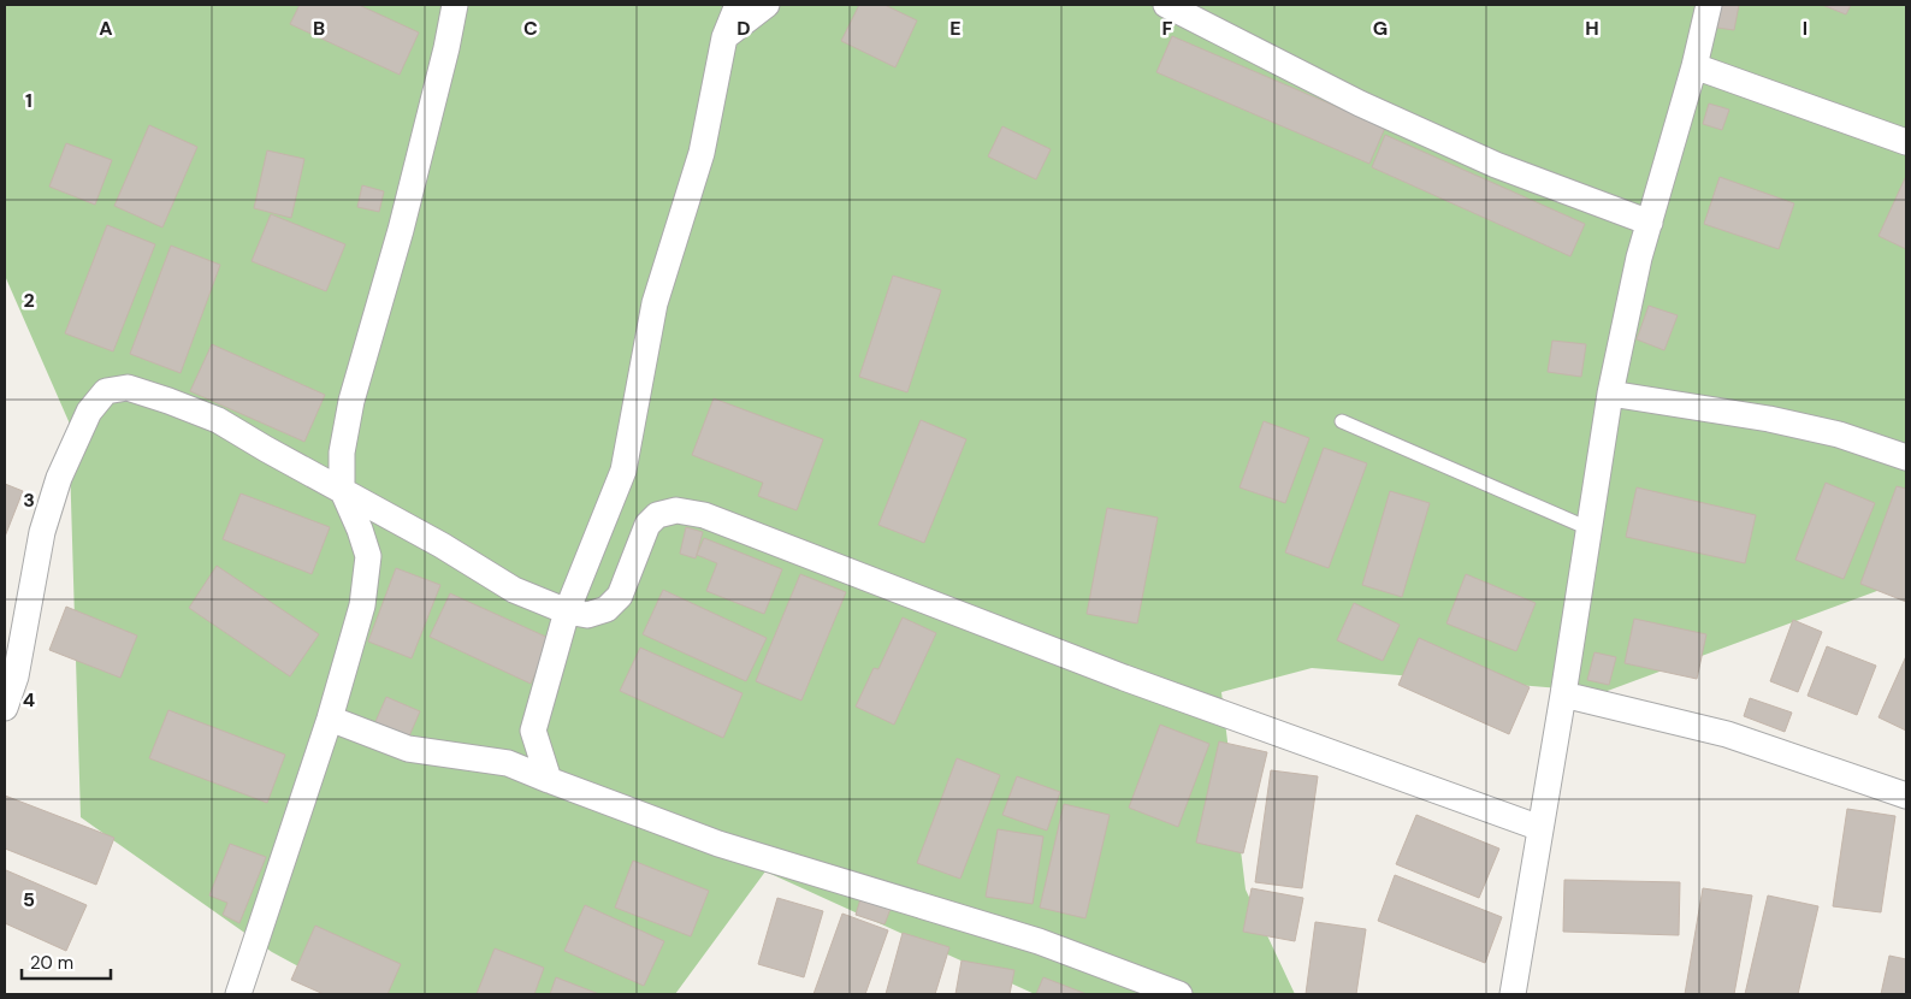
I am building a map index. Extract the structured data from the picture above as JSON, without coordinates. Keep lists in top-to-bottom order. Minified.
{"scale_bar":"20 m","grid":{"columns":["A","B","C","D","E","F","G","H","I"],"rows":["1","2","3","4","5"]}}
